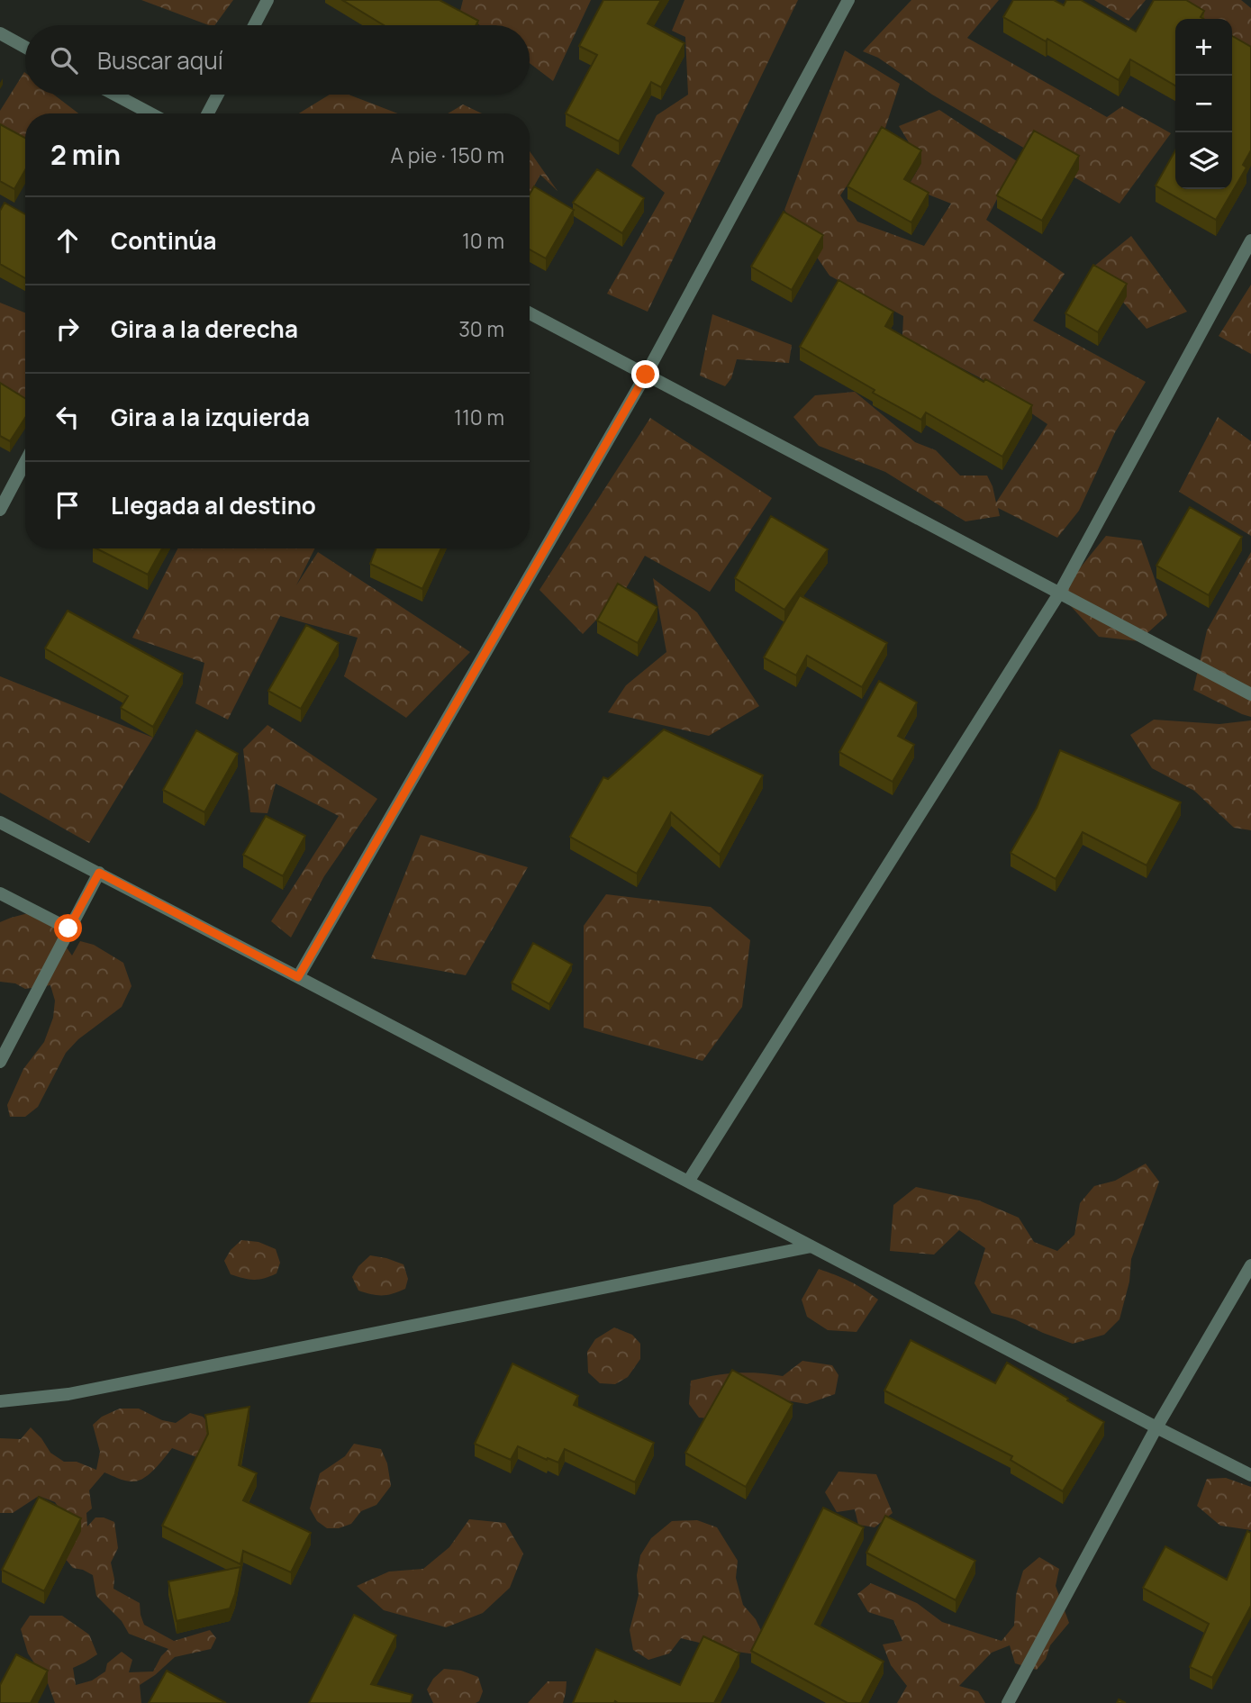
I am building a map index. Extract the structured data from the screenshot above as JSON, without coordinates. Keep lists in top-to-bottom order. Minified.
{"page":{"map_buttons":["+","−"],"search":"Buscar aquí","heading":["2 min","A pie · 150 m"],"list":[["Continúa","10 m"],["Gira a la derecha","30 m"],["Gira a la izquierda","110 m"],"Llegada al destino"]}}
